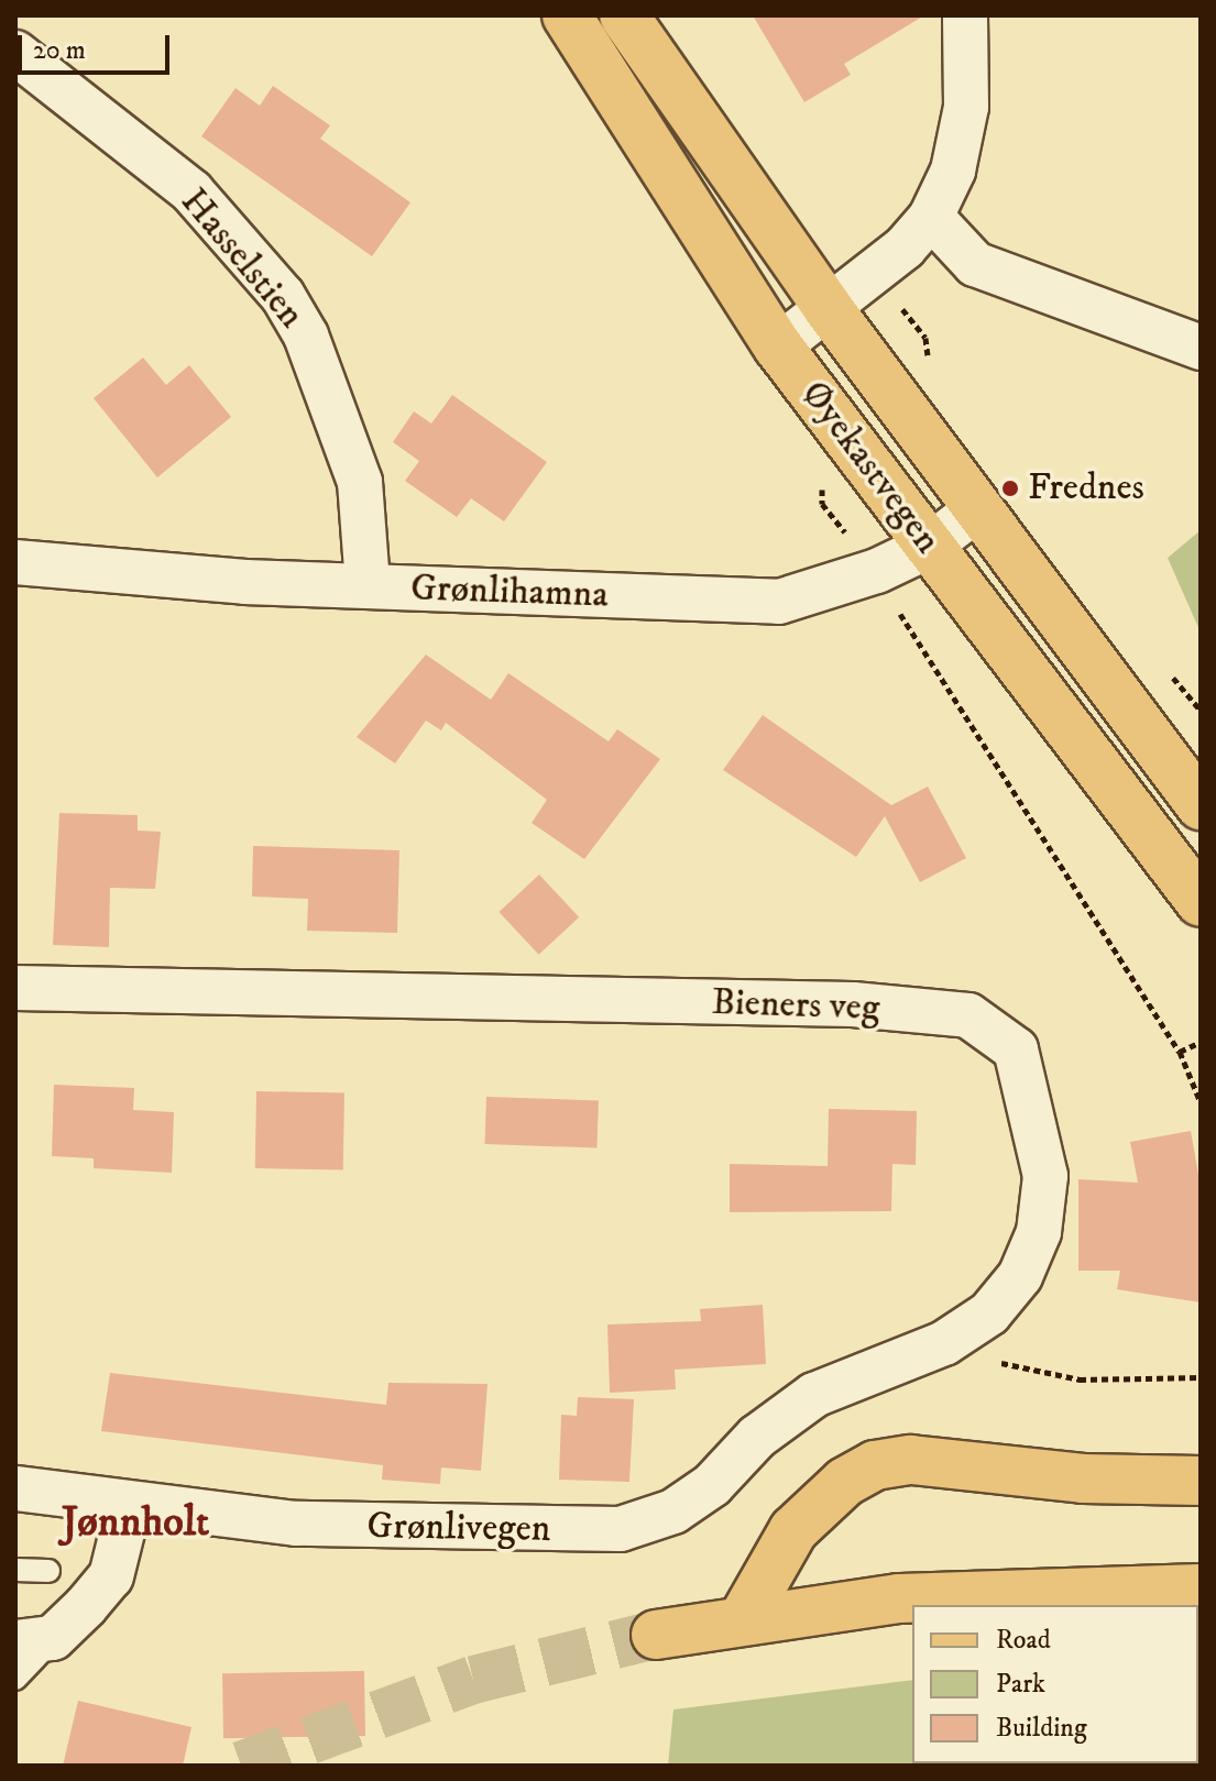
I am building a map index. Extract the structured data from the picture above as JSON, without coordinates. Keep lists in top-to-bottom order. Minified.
{"streets":{"main road":["Øyekastvegen"],"street":["Hasselstien","Grønlihamna","Bieners veg","Grønlivegen"]},"crossings":[["Hasselstien","Grønlihamna"],["Øyekastvegen","Grønlihamna"],["Bieners veg","Grønlivegen"]],"districts":["Jønnholt"],"places":["Frednes"],"legend":["Road","Park","Building"],"scale_bar":"20 m"}
